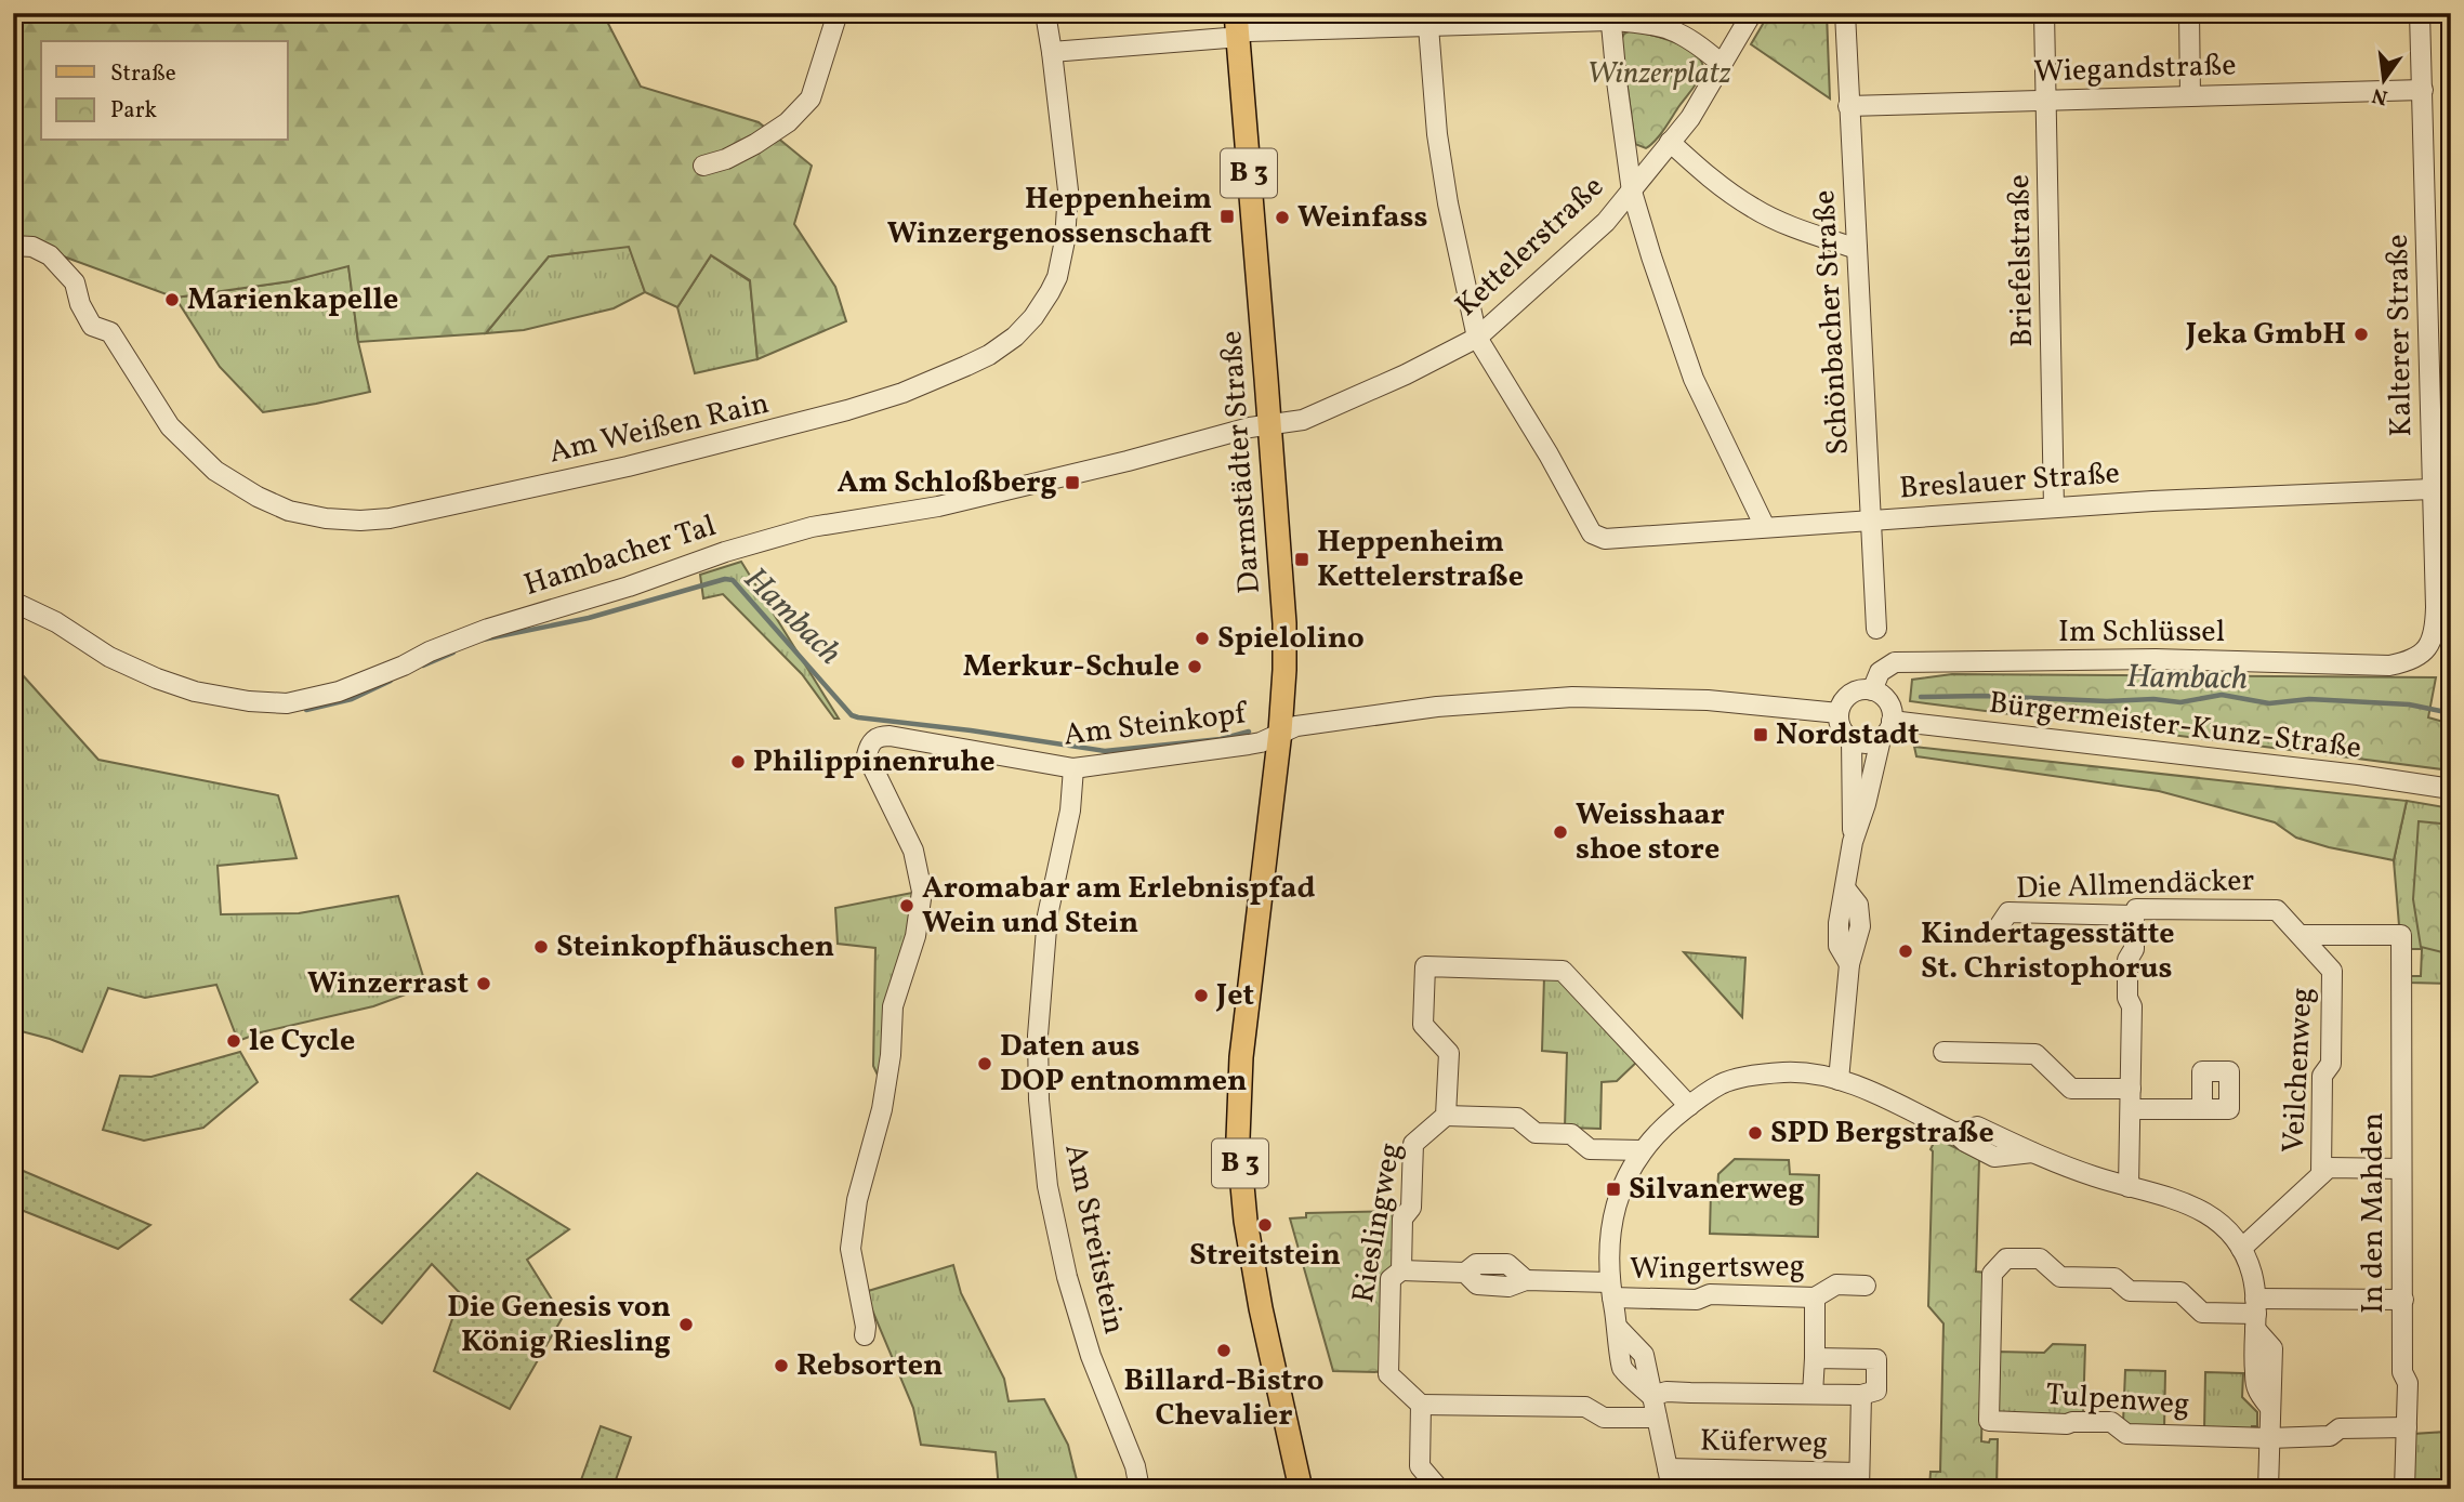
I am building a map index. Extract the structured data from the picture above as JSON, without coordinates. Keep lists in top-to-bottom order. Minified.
{"streets":{"main road":["B 3","Darmstädter Straße"],"street":["Wiegandstraße","Kettelerstraße","Briefelstraße","Schönbacher Straße","Kalterer Straße","Am Weißen Rain","Breslauer Straße","Hambacher Tal","Im Schlüssel","Am Steinkopf","Bürgermeister-Kunz-Straße","Die Allmendäcker","Veilchenweg","In den Mahden","Rieslingweg","Am Streitstein","Wingertsweg","Tulpenweg","Küferweg"]},"crossings":[["Wiegandstraße","Briefelstraße"],["Wiegandstraße","Schönbacher Straße"],["Wiegandstraße","Kalterer Straße"],["Kettelerstraße","Darmstädter Straße"],["Kettelerstraße","Breslauer Straße"],["Kettelerstraße","Hambacher Tal"],["Briefelstraße","Breslauer Straße"],["Schönbacher Straße","Breslauer Straße"],["Kalterer Straße","Breslauer Straße"],["Kalterer Straße","Im Schlüssel"],["Darmstädter Straße","Hambacher Tal"],["Darmstädter Straße","Am Steinkopf"],["Im Schlüssel","Bürgermeister-Kunz-Straße"],["Am Steinkopf","Am Streitstein"],["Die Allmendäcker","Veilchenweg"],["Veilchenweg","In den Mahden"],["Rieslingweg","Wingertsweg"]],"water":["Hambach"],"parks":["Winzerplatz"],"places":{"transit":["Heppenheim Winzergenossenschaft","Am Schloßberg","Heppenheim Kettelerstraße","Nordstadt","Silvanerweg"],"other":["Weinfass","Marienkapelle","Jeka GmbH","Spielolino","Merkur-Schule","Philippinenruhe","Weisshaar shoe store","Aromabar am Erlebnispfad Wein und Stein","Steinkopfhäuschen","Kindertagesstätte St. Christophorus","Winzerrast","Jet","le Cycle","Daten aus DOP entnommen","SPD Bergstraße","Streitstein","Die Genesis von König Riesling","Billard-Bistro Chevalier","Rebsorten"]},"legend":["Straße","Park"],"north":"bottom"}
